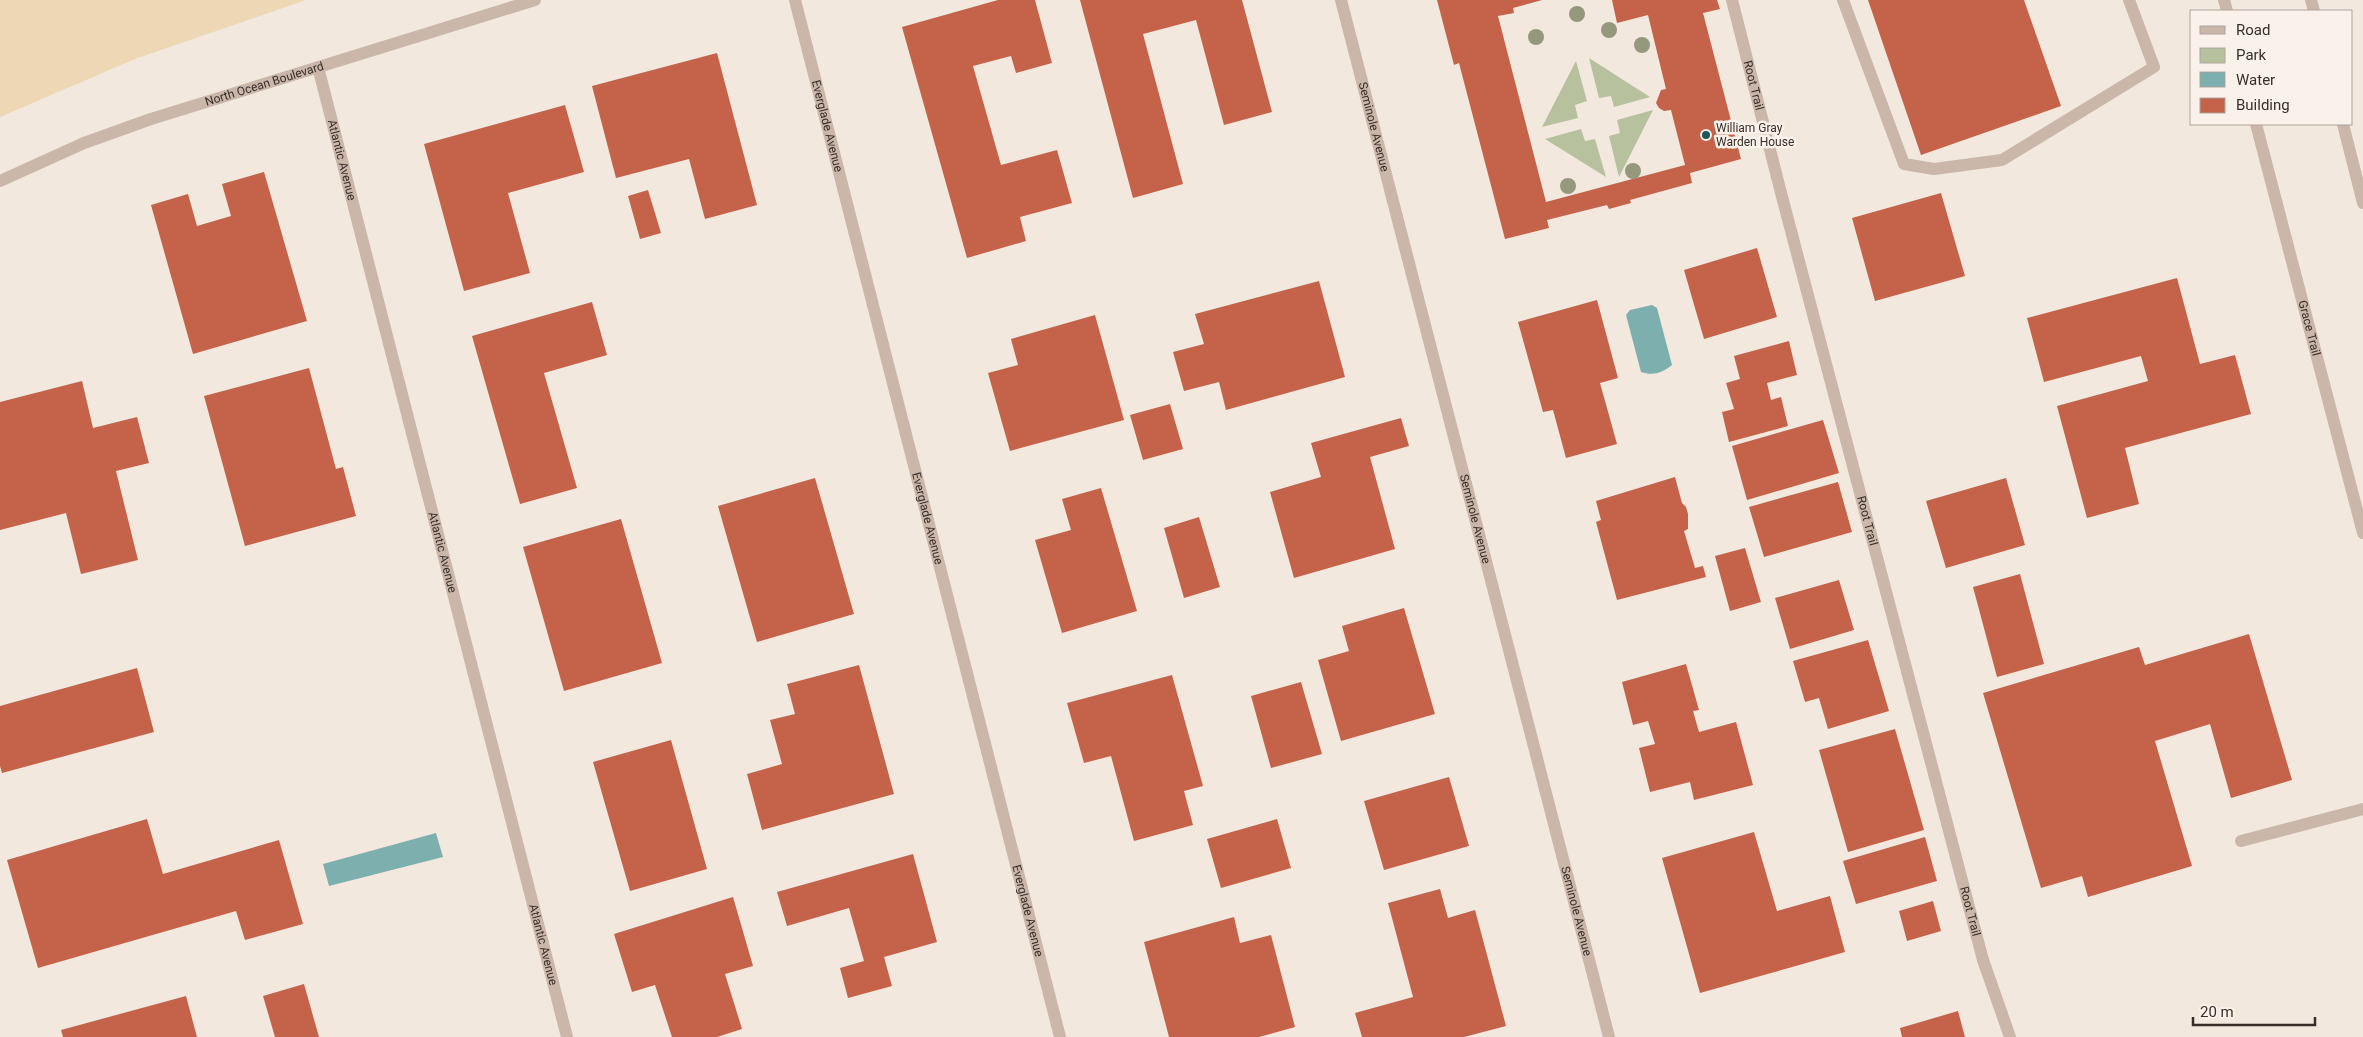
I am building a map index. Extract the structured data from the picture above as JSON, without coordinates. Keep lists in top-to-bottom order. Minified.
{"streets":{"street":["North Ocean Boulevard","Root Trail","Everglade Avenue","Seminole Avenue","Atlantic Avenue","Grace Trail"]},"crossings":[["North Ocean Boulevard","Atlantic Avenue"]],"places":["William Gray Warden House"],"legend":["Road","Park","Water","Building"],"scale_bar":"20 m"}
